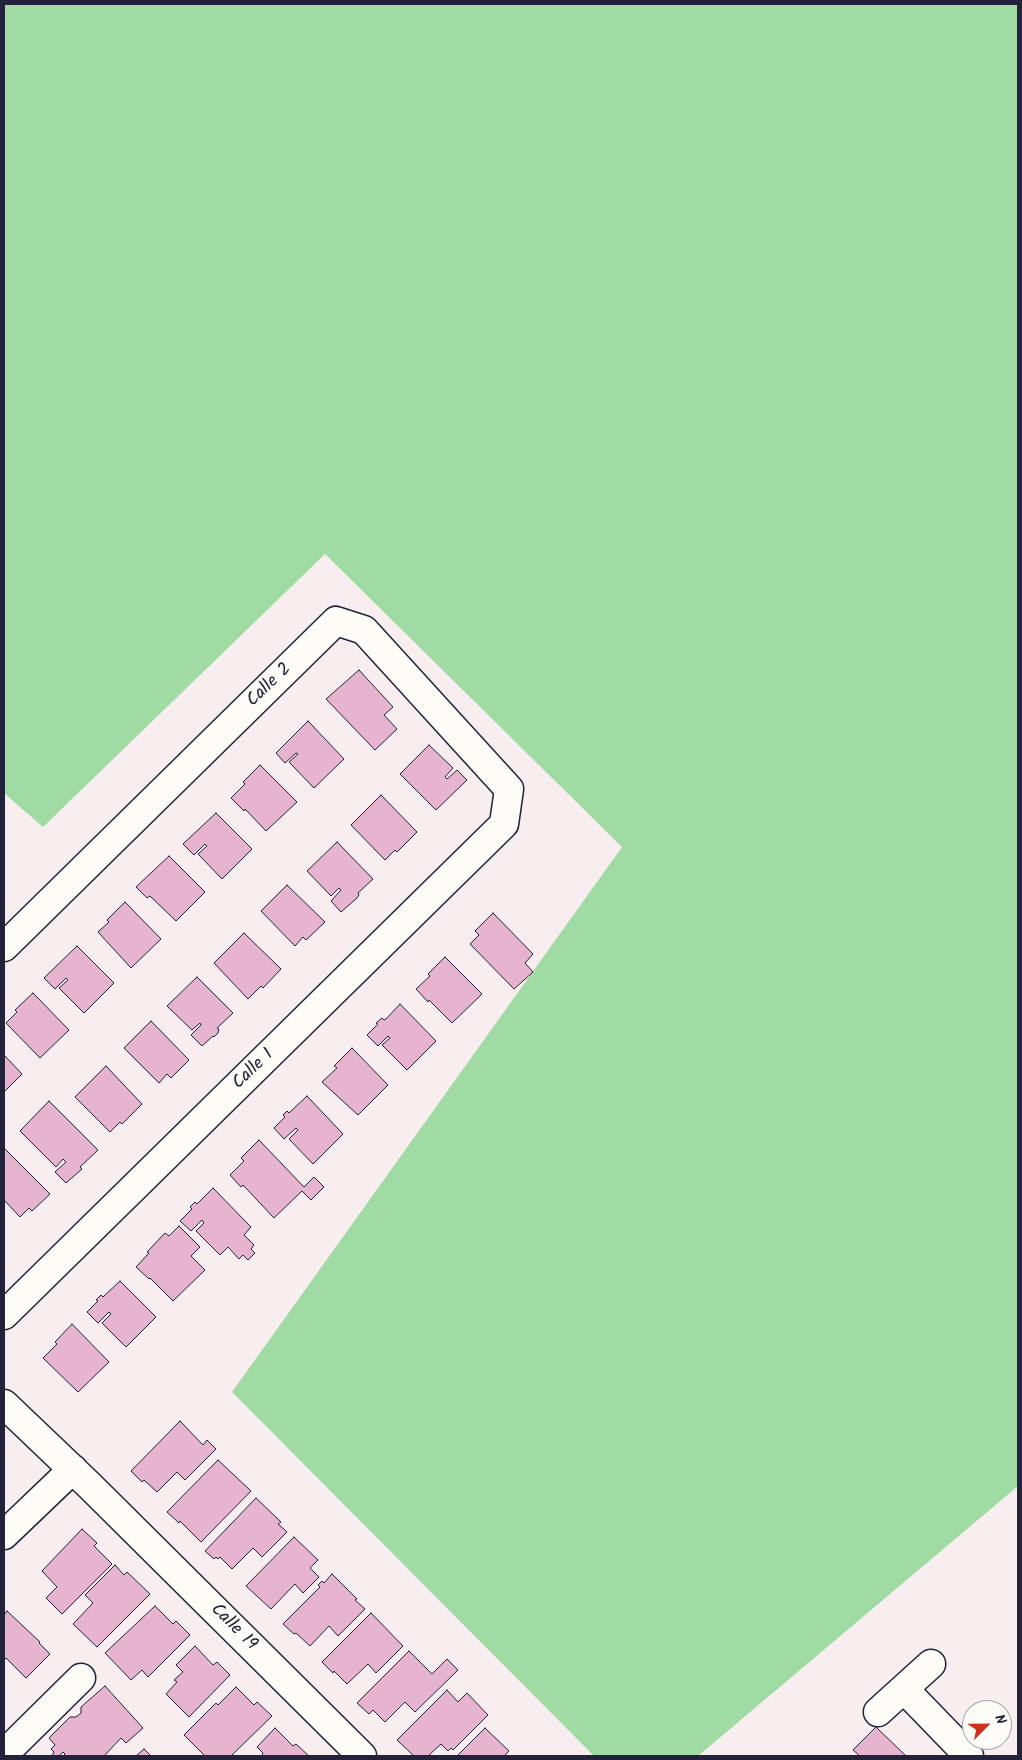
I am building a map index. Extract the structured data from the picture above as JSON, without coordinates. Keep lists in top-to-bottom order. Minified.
{"streets":{"street":["Calle 2","Calle 1","Calle 19"]},"crossings":[["Calle 2","Calle 1"]],"north":"top right"}
